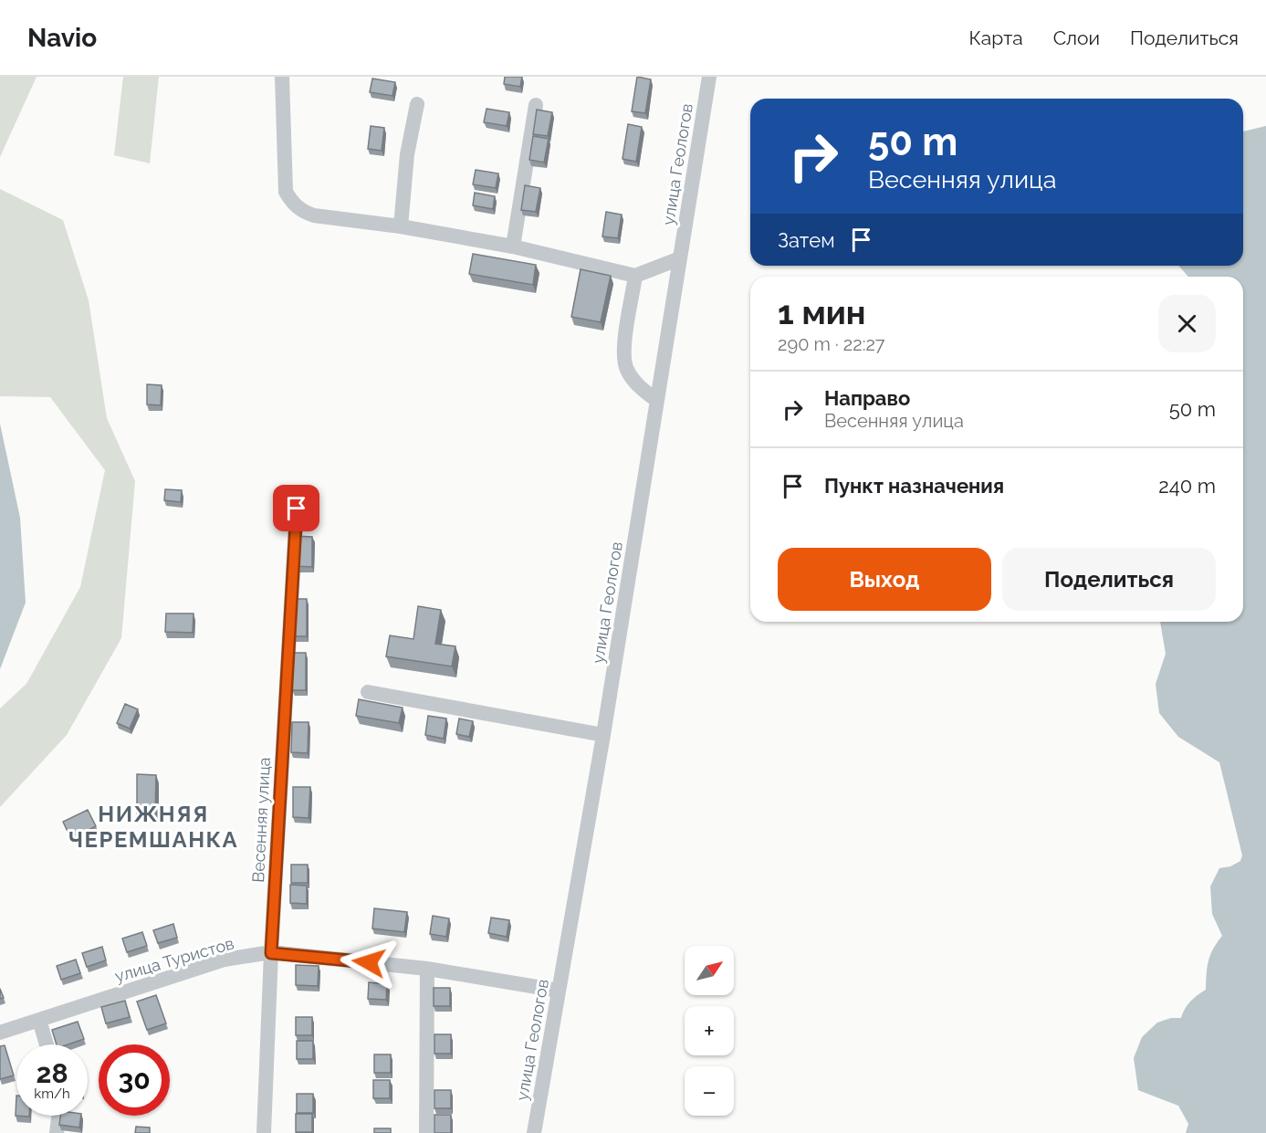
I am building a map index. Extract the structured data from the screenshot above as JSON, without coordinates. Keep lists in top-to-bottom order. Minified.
{"streets":{"street":["улица Геологов","Весенняя улица","улица Туристов"]},"crossings":[["улица Геологов","улица Туристов"],["Весенняя улица","улица Туристов"]],"districts":["НИЖНЯЯ ЧЕРЕМШАНКА"],"north":"top right","page":{"header":"Navio","nav":["Карта","Слои","Поделиться"],"turn":["50 m","Весенняя улица"],"then":"Затем","heading":["1 мин","290 m · 22:27"],"list":[{"name":"Направо","note":"Весенняя улица","value":"50 m"},{"name":"Пункт назначения","value":"240 m"}],"buttons":["Выход","Поделиться"],"map_buttons":["+","−"],"speed":"28 km/h","limit":"30"}}
